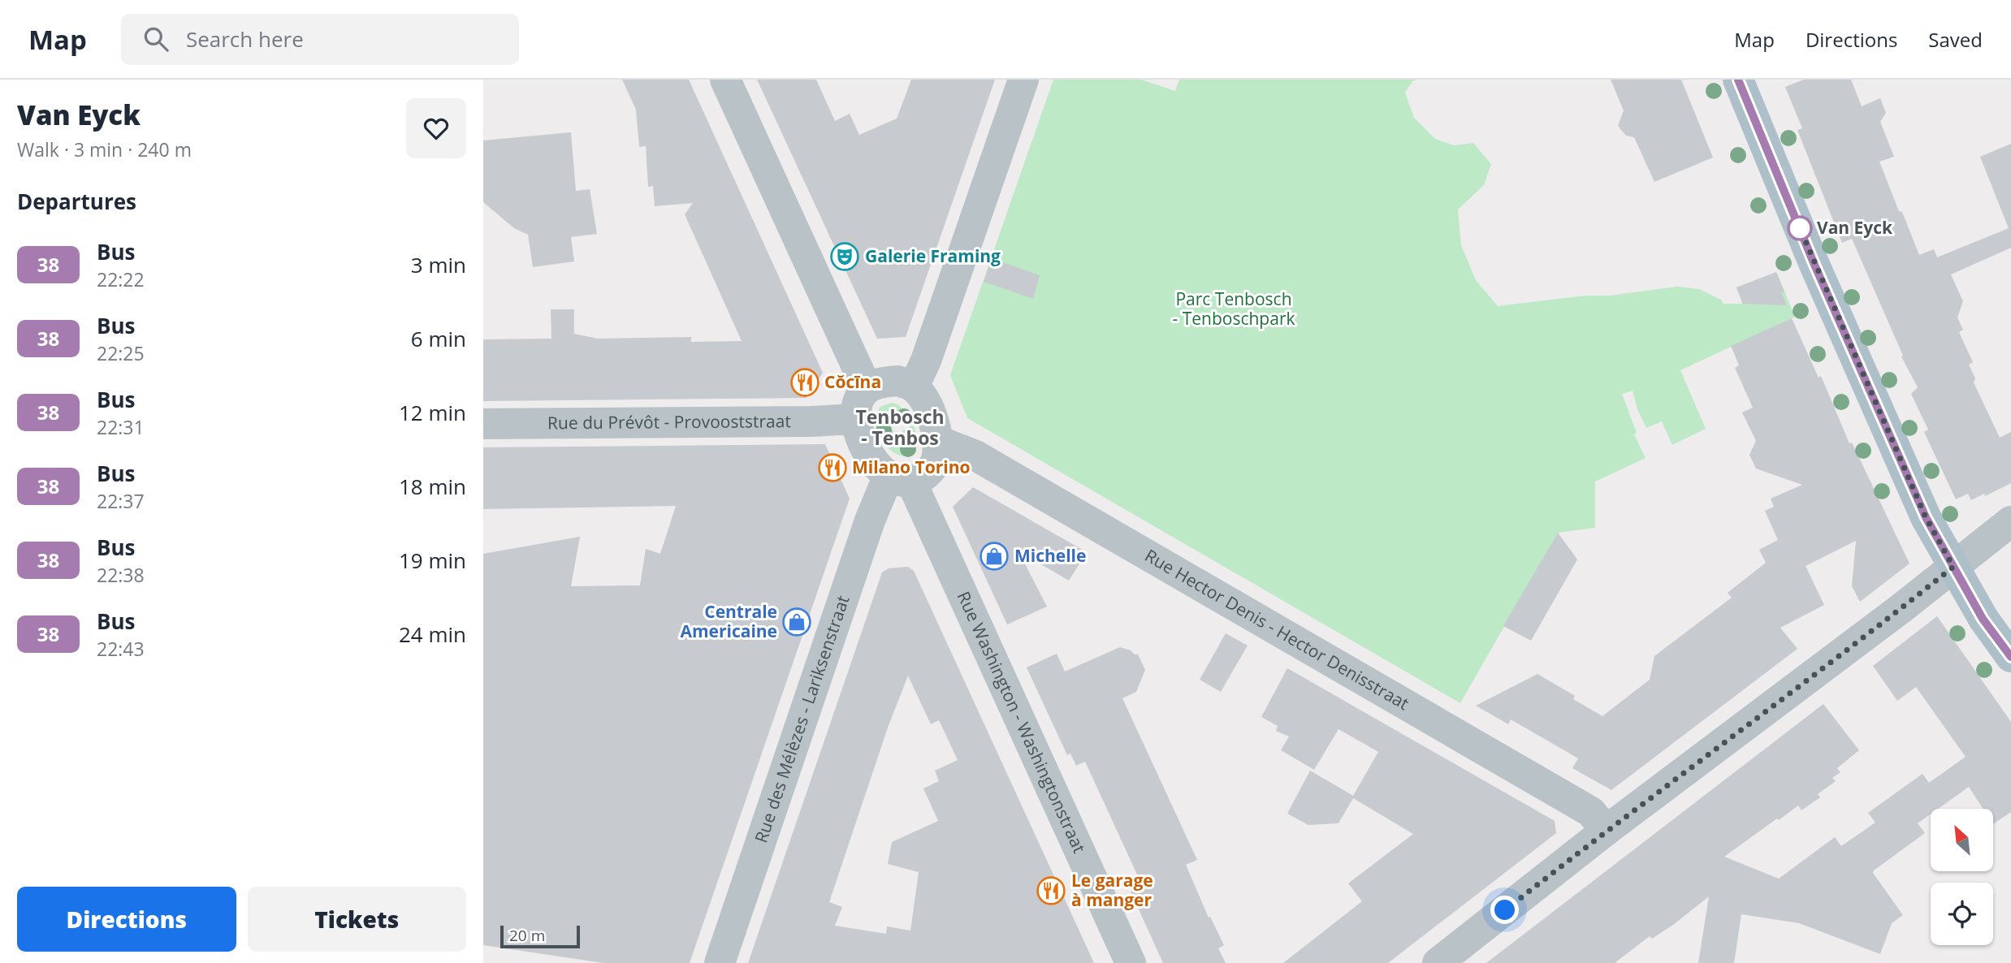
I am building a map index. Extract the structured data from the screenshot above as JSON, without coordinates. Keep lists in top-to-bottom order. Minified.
{"streets":{"street":["Rue du Prévôt - Provooststraat","Rue Hector Denis - Hector Denisstraat","Rue des Mélèzes - Lariksenstraat","Rue Washington - Washingtonstraat"]},"crossings":[["Rue du Prévôt - Provooststraat","Rue Hector Denis - Hector Denisstraat"],["Rue du Prévôt - Provooststraat","Rue des Mélèzes - Lariksenstraat"],["Rue du Prévôt - Provooststraat","Rue Washington - Washingtonstraat"],["Rue Hector Denis - Hector Denisstraat","Rue des Mélèzes - Lariksenstraat"],["Rue Hector Denis - Hector Denisstraat","Rue Washington - Washingtonstraat"],["Rue des Mélèzes - Lariksenstraat","Rue Washington - Washingtonstraat"]],"districts":["Tenbosch - Tenbos"],"parks":["Parc Tenbosch - Tenboschpark"],"places":{"other":["Van Eyck"],"theatre":["Galerie Framing"],"restaurant":["Cŏcīna","Milano Torino","Le garage à manger"],"shop":["Michelle","Centrale Americaine"]},"lines":["bus line 38"],"scale_bar":"20 m","north":"top left","page":{"header":"Map","search":"Search here","nav":["Map","Directions","Saved"],"heading":[["Van Eyck","Walk · 3 min · 240 m"],"Departures"],"list":[{"mark":"38","name":"Bus","note":"22:22","value":"3 min"},{"mark":"38","name":"Bus","note":"22:25","value":"6 min"},{"mark":"38","name":"Bus","note":"22:31","value":"12 min"},{"mark":"38","name":"Bus","note":"22:37","value":"18 min"},{"mark":"38","name":"Bus","note":"22:38","value":"19 min"},{"mark":"38","name":"Bus","note":"22:43","value":"24 min"}],"buttons":["Directions","Tickets"],"scale":"20 m"}}
